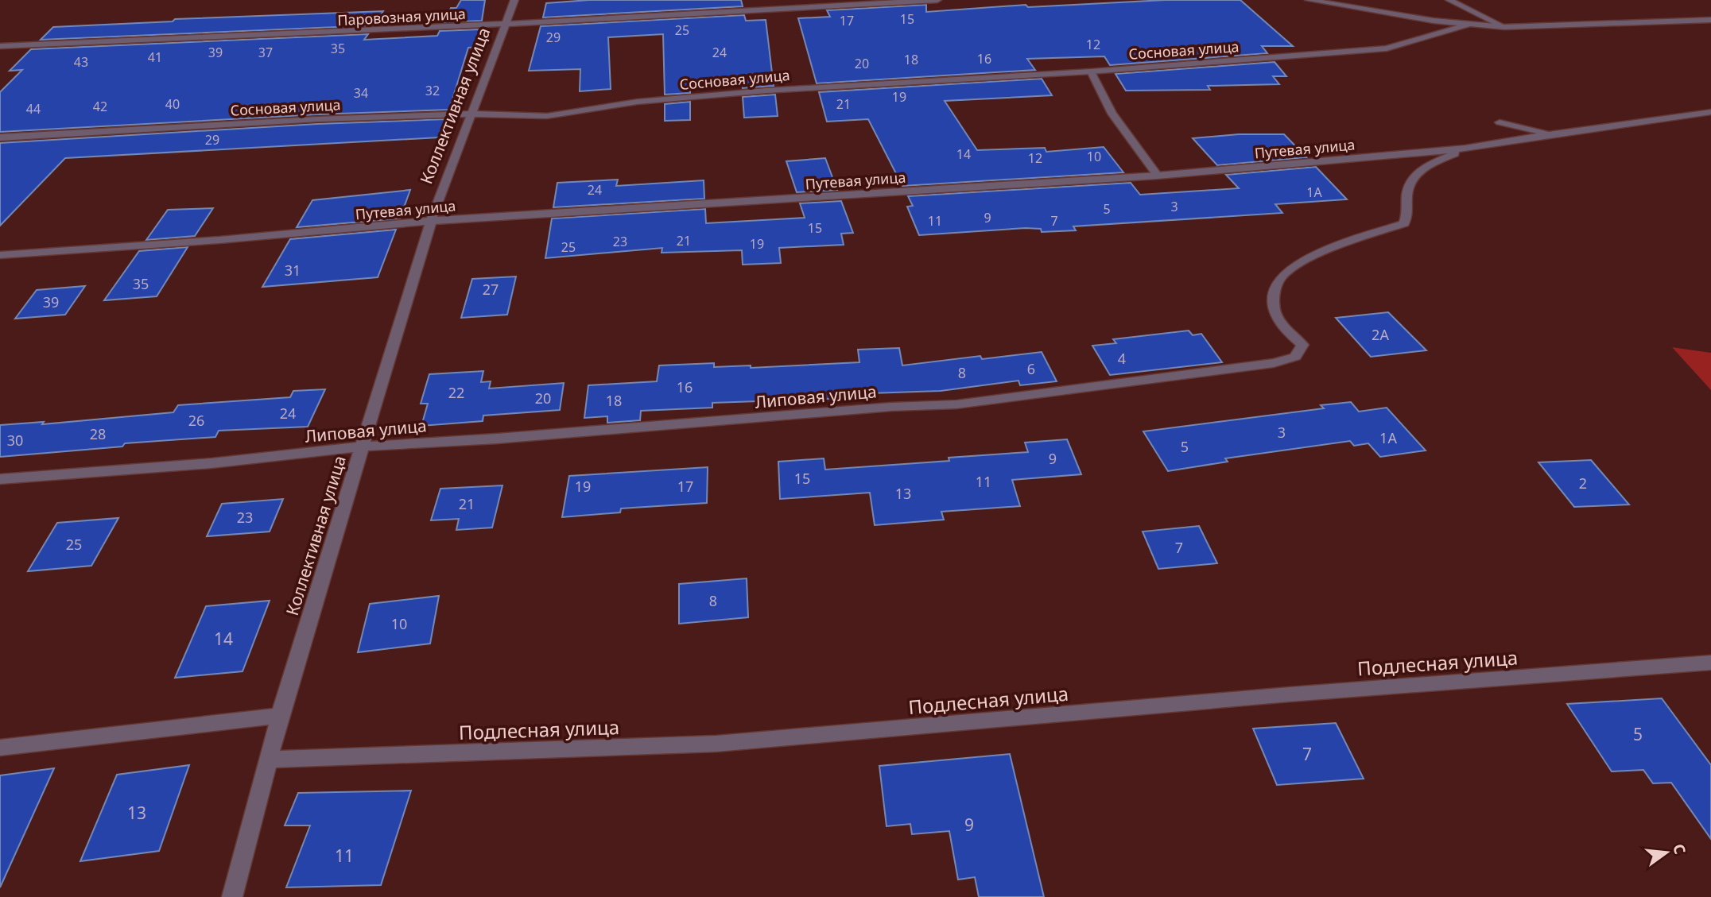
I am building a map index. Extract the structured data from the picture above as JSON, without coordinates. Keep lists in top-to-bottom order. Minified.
{"streets":{"street":["Паровозная улица","Сосновая улица","Коллективная улица","Путевая улица","Липовая улица","Подлесная улица"]},"crossings":[["Паровозная улица","Коллективная улица"],["Сосновая улица","Коллективная улица"],["Коллективная улица","Путевая улица"],["Коллективная улица","Липовая улица"],["Коллективная улица","Подлесная улица"],["Путевая улица","Липовая улица"]],"house_numbers":["15","17","25","29","12","35","39","37","24","41","16","18","43","20","32","34","19","40","21","42","44","29","14","10","12","24","1А","3","5","9","11","7","15","21","23","19","25","31","35","27","39","2А","4","6","8","16","22","20","18","24","26","3","28","1А","30","5","9","15","11","2","19","17","13","21","23","25","7","8","10","14","5","7","13","9","11"],"north":"right"}
